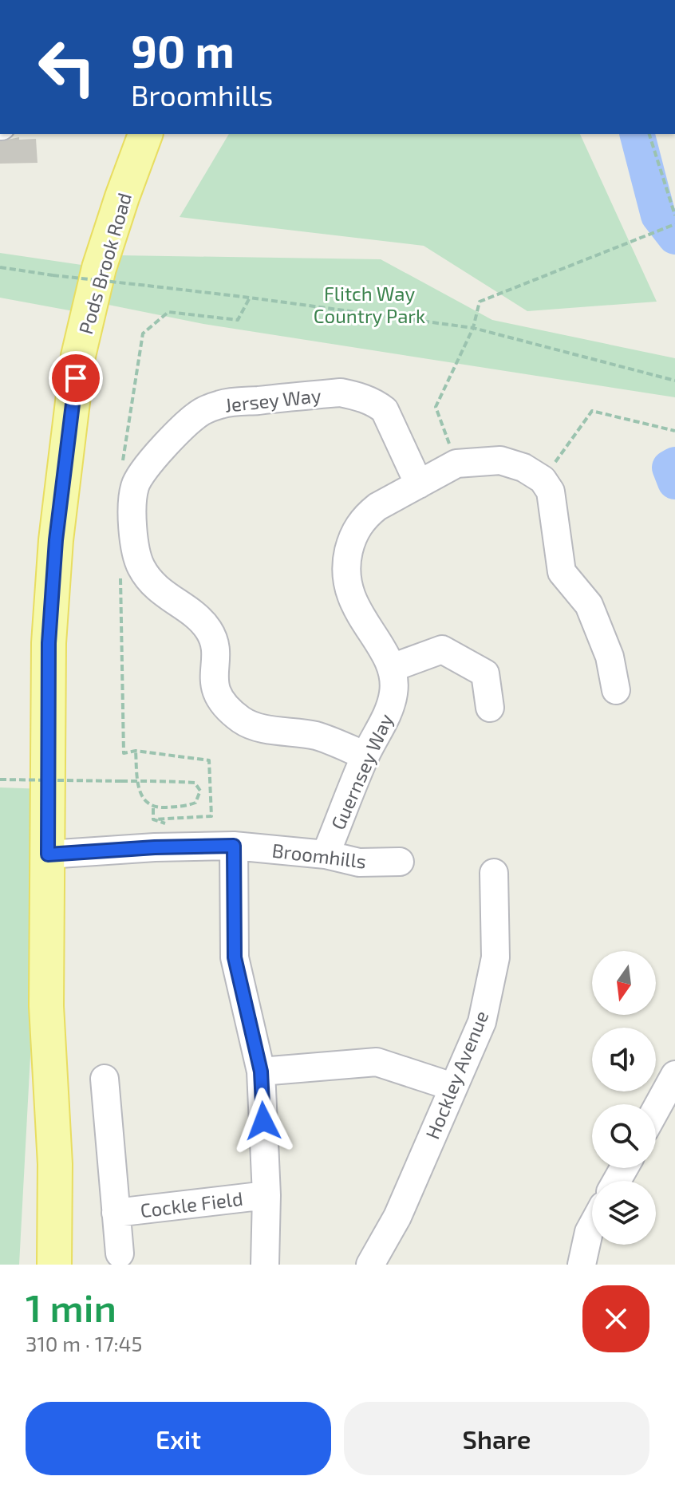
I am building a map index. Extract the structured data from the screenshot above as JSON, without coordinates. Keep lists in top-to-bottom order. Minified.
{"streets":{"main road":["Pods Brook Road"],"street":["Jersey Way","Guernsey Way","Broomhills","Hockley Avenue","Cockle Field"]},"crossings":[["Pods Brook Road","Broomhills"],["Jersey Way","Guernsey Way"],["Guernsey Way","Broomhills"]],"parks":["Flitch Way Country Park"],"north":"bottom","page":{"turn":["90 m","Broomhills"],"heading":["1 min","310 m · 17:45"],"buttons":["Exit","Share"]}}
